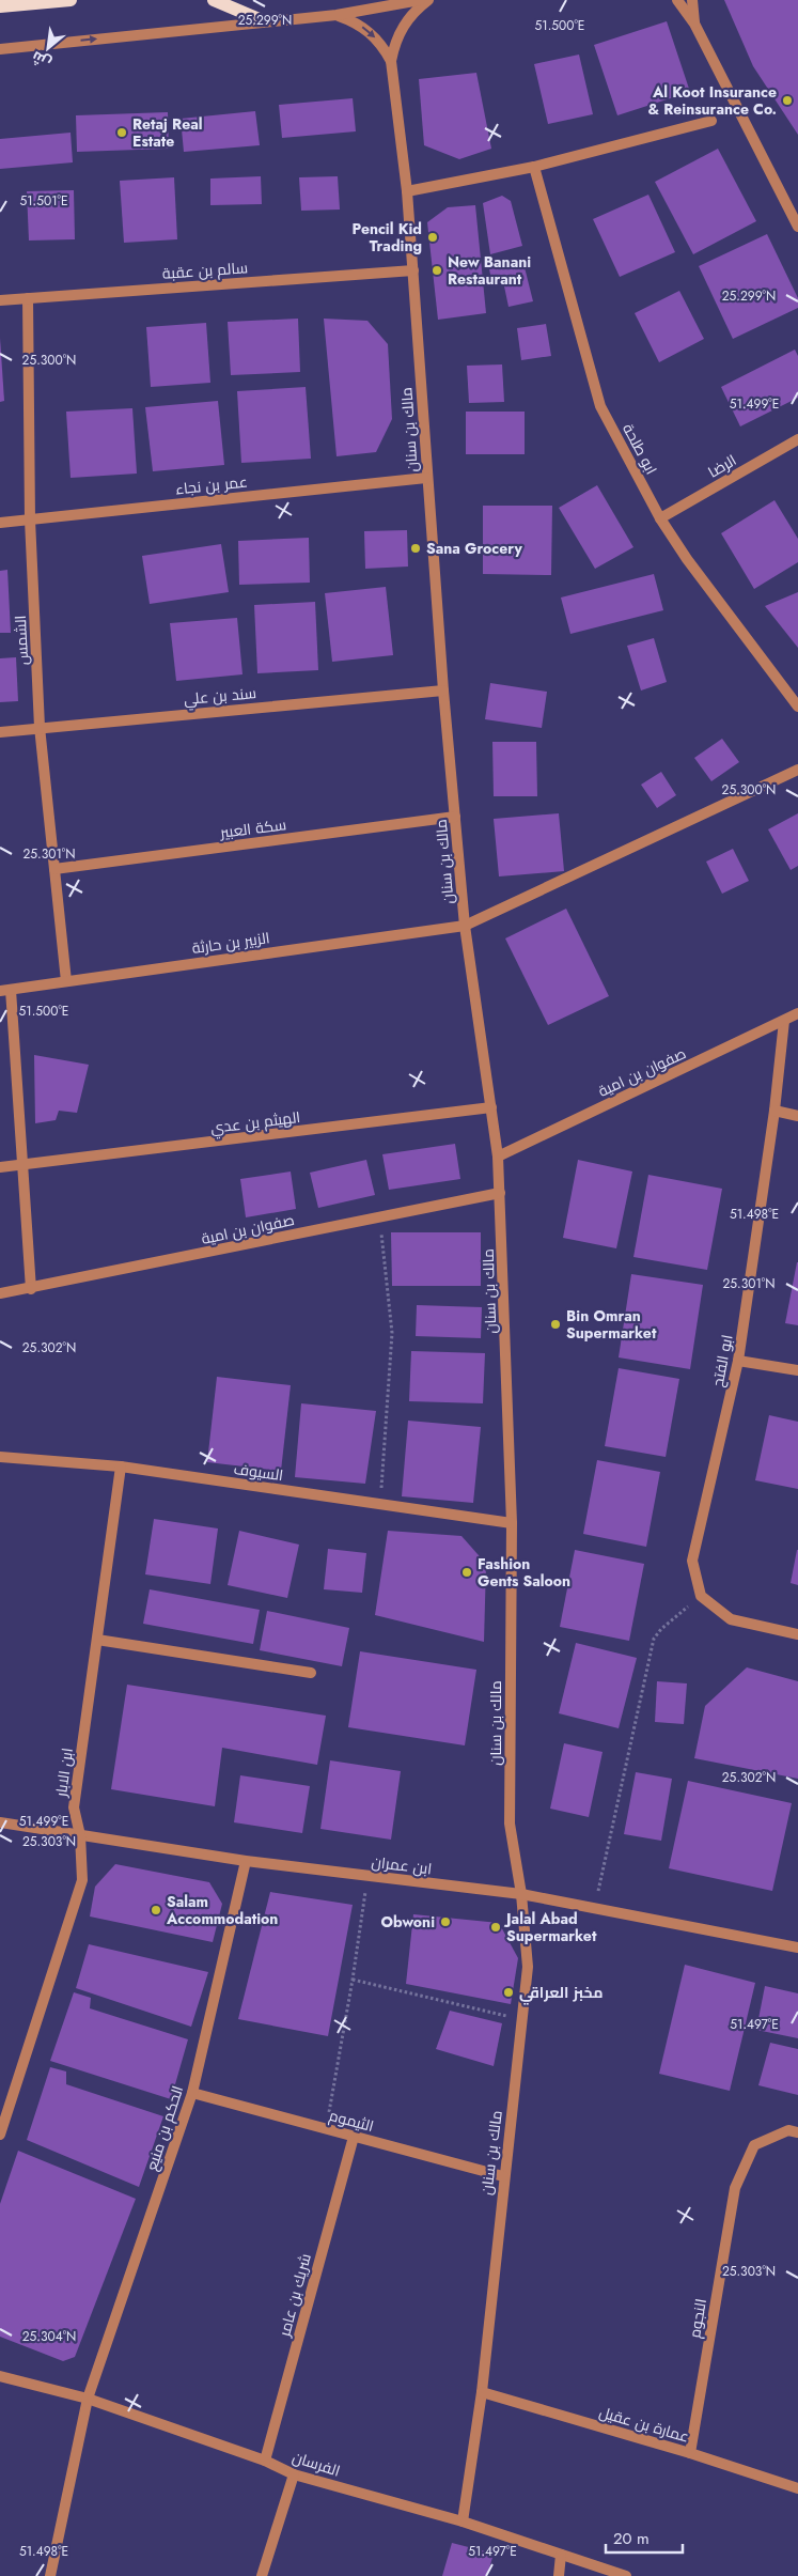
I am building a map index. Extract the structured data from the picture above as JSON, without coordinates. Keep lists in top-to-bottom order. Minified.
{"streets":{"street":["سالم بن عقبة","مالك بن سنان","ابو طلحة","الرضا","عمر بن نجاء","الشمس","سند بن علي","سكة العبير","الزبير بن حارثة","صفوان بن امية","الهيثم بن عدي","ابو الفتح","السيوف","ابن الابار","ابن عمران","الثيموم","الحكم بن منيع","شريك بن عامر","النجوم","عمارة بن عقيل","الفرسان"]},"crossings":[["سالم بن عقبة","مالك بن سنان"],["سالم بن عقبة","الشمس"],["مالك بن سنان","عمر بن نجاء"],["مالك بن سنان","سند بن علي"],["مالك بن سنان","سكة العبير"],["مالك بن سنان","الزبير بن حارثة"],["مالك بن سنان","صفوان بن امية"],["مالك بن سنان","الهيثم بن عدي"],["مالك بن سنان","السيوف"],["مالك بن سنان","ابن عمران"],["مالك بن سنان","الثيموم"],["مالك بن سنان","عمارة بن عقيل"],["مالك بن سنان","الفرسان"],["ابو طلحة","الرضا"],["عمر بن نجاء","الشمس"],["الشمس","سند بن علي"],["الشمس","سكة العبير"],["الشمس","الزبير بن حارثة"],["صفوان بن امية","ابو الفتح"],["السيوف","ابن الابار"],["ابن الابار","ابن عمران"],["ابن عمران","الحكم بن منيع"],["الثيموم","الحكم بن منيع"],["الثيموم","شريك بن عامر"],["الحكم بن منيع","الفرسان"],["شريك بن عامر","الفرسان"],["النجوم","عمارة بن عقيل"]],"places":["Al Koot Insurance & Reinsurance Co.","Retaj Real Estate","Pencil Kid Trading","New Banani Restaurant","Sana Grocery","Bin Omran Supermarket","Fashion Gents Saloon","Salam Accommodation","Obwoni","Jalal Abad Supermarket","مخبز العراقي"],"scale_bar":"20 m","north":"bottom left","coordinates":["25.299°N","51.500°E","51.501°E","25.300°N","51.499°E","25.301°N","51.498°E","25.302°N","25.303°N","51.497°E","25.304°N"]}
